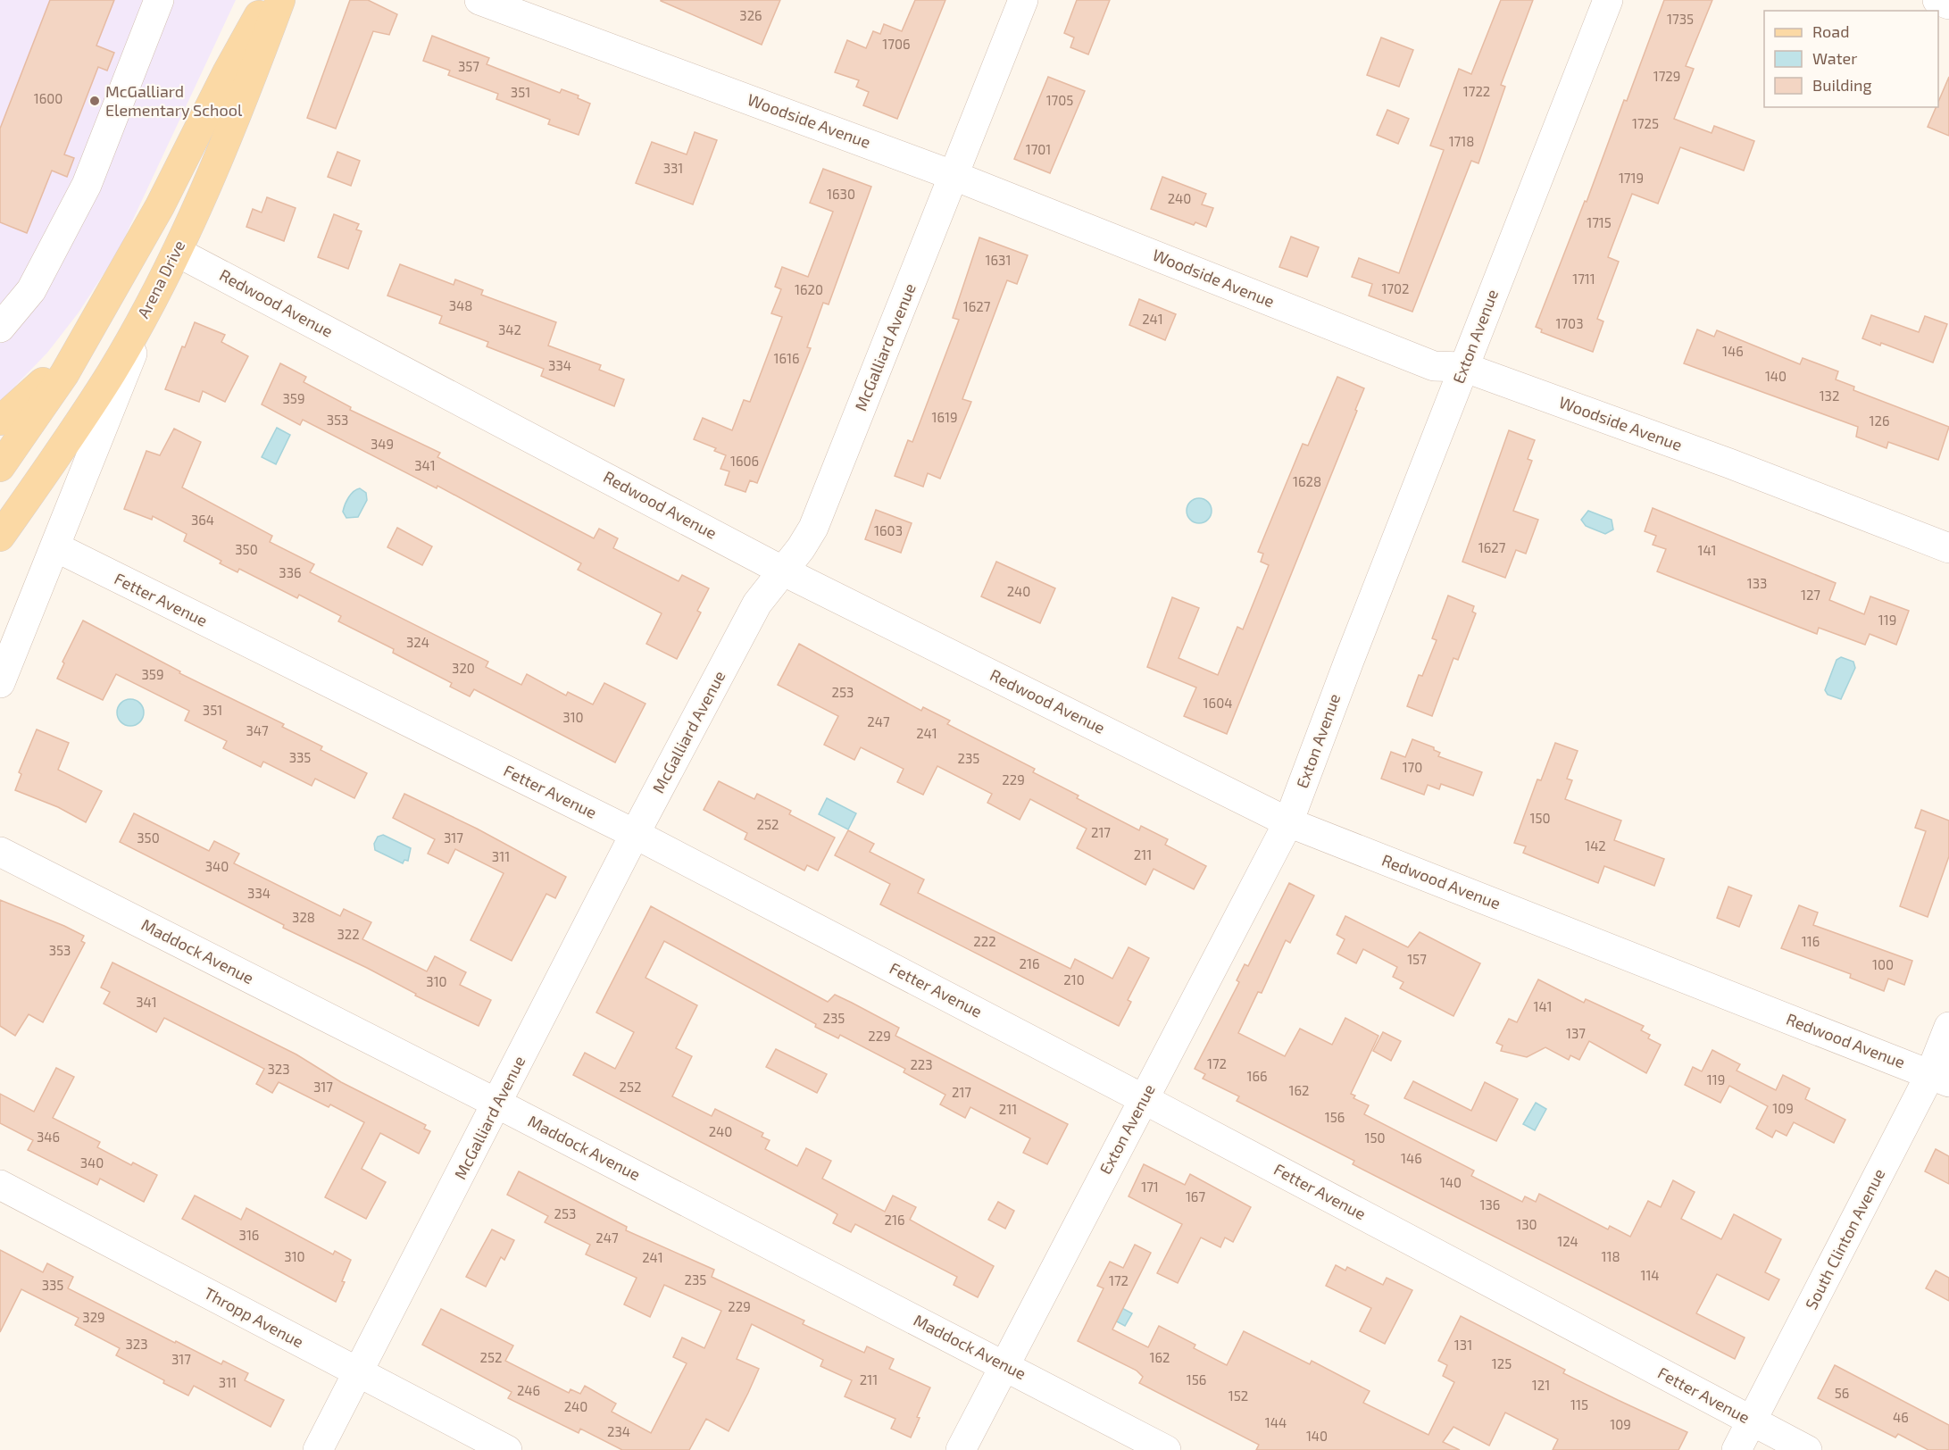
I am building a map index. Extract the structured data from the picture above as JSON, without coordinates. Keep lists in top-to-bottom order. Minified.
{"streets":{"main road":["Arena Drive"],"street":["Woodside Avenue","Redwood Avenue","Exton Avenue","McGalliard Avenue","Fetter Avenue","Maddock Avenue","South Clinton Avenue","Thropp Avenue"]},"crossings":[["Woodside Avenue","Exton Avenue"],["Woodside Avenue","McGalliard Avenue"],["Arena Drive","Redwood Avenue"],["Redwood Avenue","Exton Avenue"],["Redwood Avenue","McGalliard Avenue"],["Redwood Avenue","South Clinton Avenue"],["Exton Avenue","Fetter Avenue"],["Exton Avenue","Maddock Avenue"],["McGalliard Avenue","Fetter Avenue"],["McGalliard Avenue","Maddock Avenue"],["McGalliard Avenue","Thropp Avenue"],["Fetter Avenue","South Clinton Avenue"]],"places":["McGalliard Elementary School"],"house_numbers":["326","1735","1706","357","1729","1722","351","1600","1705","1725","1718","1701","331","1719","1630","240","1715","1631","1711","1702","1620","348","1627","241","1703","342","146","1616","334","140","132","359","1619","353","126","349","1606","341","1628","364","1603","1627","350","141","336","133","240","127","119","324","320","359","253","1604","351","310","247","347","241","335","235","170","229","150","252","217","350","317","142","211","311","340","334","328","322","222","116","353","157","216","100","210","310","341","141","235","137","229","172","223","323","166","119","317","252","162","217","109","211","156","240","346","150","146","340","140","171","167","136","253","216","130","316","247","124","310","118","241","114","235","172","335","229","329","323","131","252","162","317","125","211","156","311","121","246","56","152","115","240","46","144","109","234","140"],"legend":["Road","Water","Building"]}
